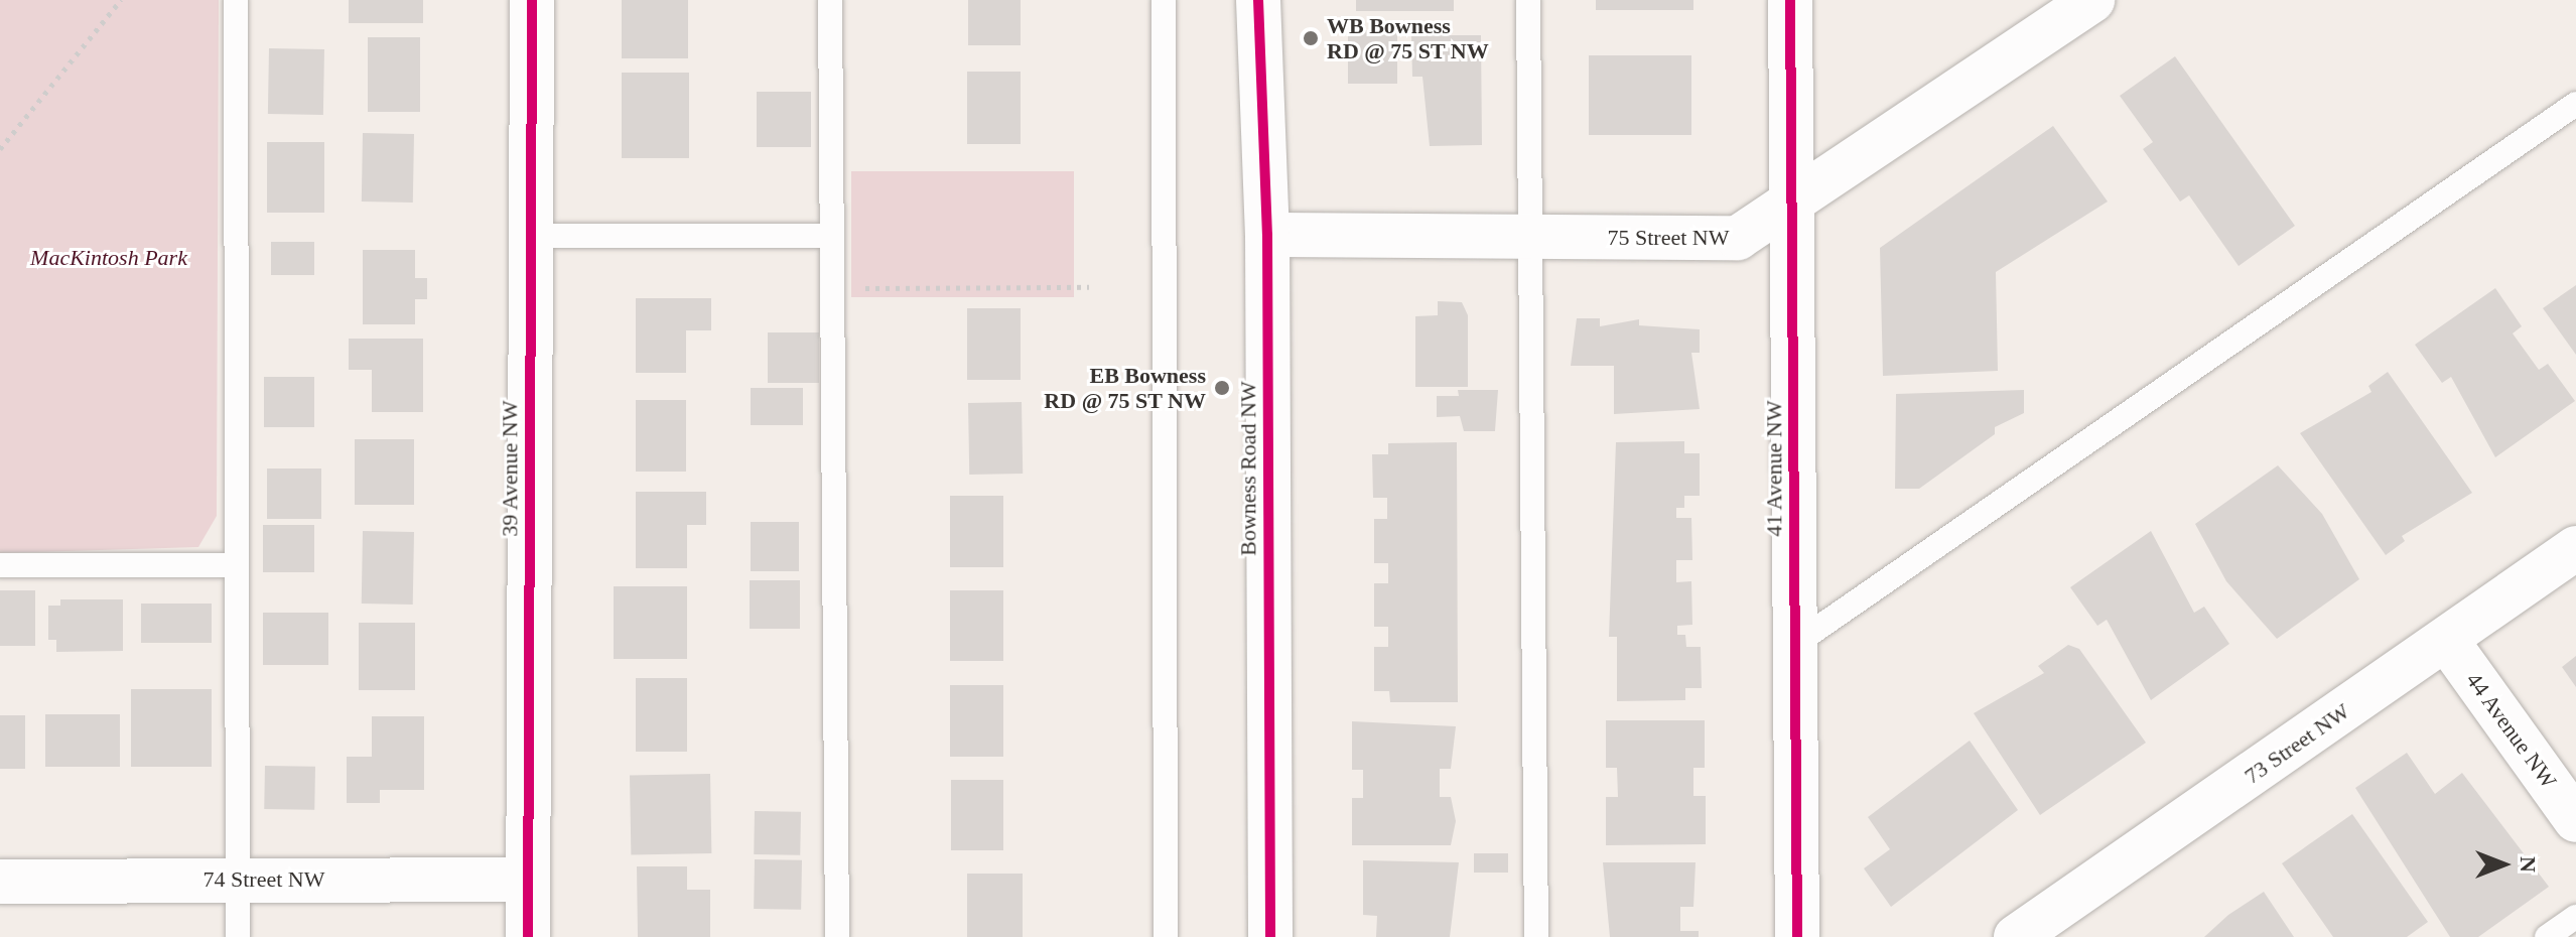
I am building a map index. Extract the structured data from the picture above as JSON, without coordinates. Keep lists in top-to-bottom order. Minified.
{"streets":{"street":["75 Street NW","39 Avenue NW","Bowness Road NW","41 Avenue NW","44 Avenue NW","73 Street NW","74 Street NW"]},"crossings":[["75 Street NW","Bowness Road NW"],["75 Street NW","41 Avenue NW"],["39 Avenue NW","74 Street NW"],["44 Avenue NW","73 Street NW"]],"parks":["MacKintosh Park"],"places":["WB Bowness RD @ 75 ST NW","EB Bowness RD @ 75 ST NW"],"north":"right"}
